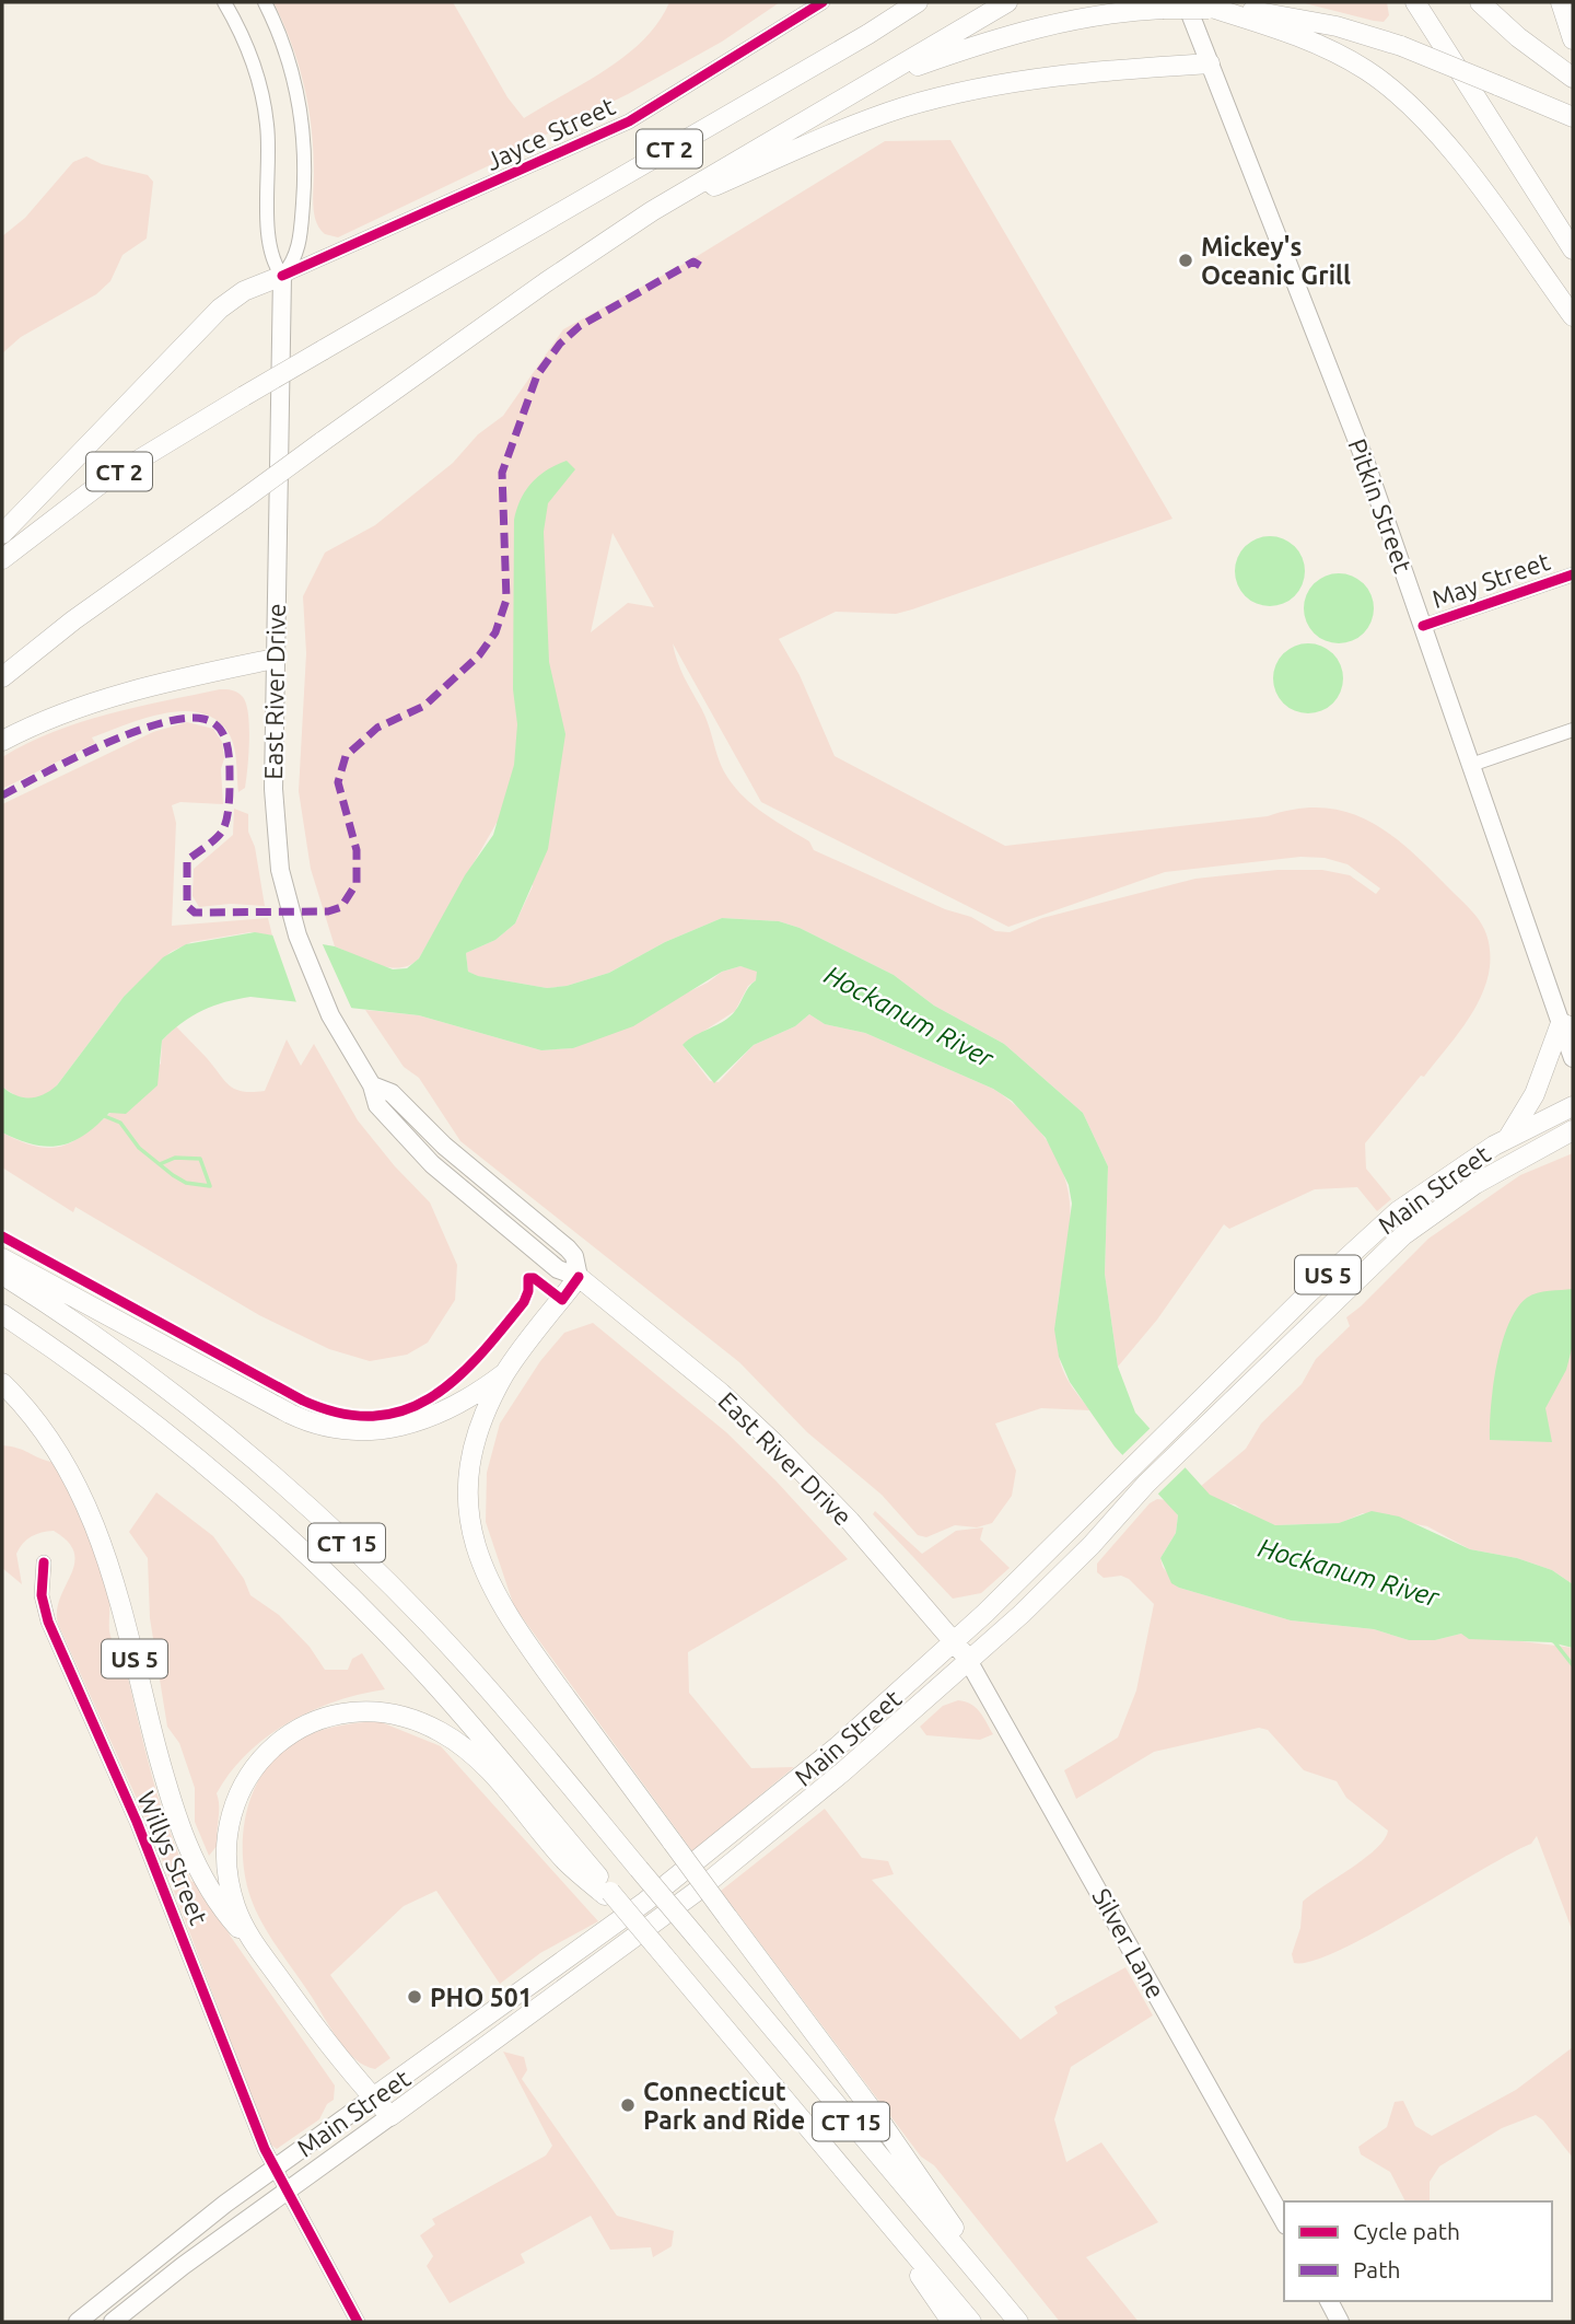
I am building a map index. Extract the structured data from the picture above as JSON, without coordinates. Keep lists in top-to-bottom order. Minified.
{"streets":{"highway":["CT 2","East River Drive","Main Street","US 5","CT 15"],"main road":["Pitkin Street","Silver Lane"],"street":["Jayce Street","May Street","Willys Street"]},"crossings":[["Jayce Street","East River Drive"],["Pitkin Street","May Street"],["East River Drive","Main Street"],["East River Drive","Silver Lane"],["Main Street","US 5"],["Main Street","Willys Street"],["Main Street","Silver Lane"]],"water":["Hockanum River"],"places":["Mickey's Oceanic Grill","PHO 501","Connecticut Park and Ride"],"legend":["Cycle path","Path"]}
